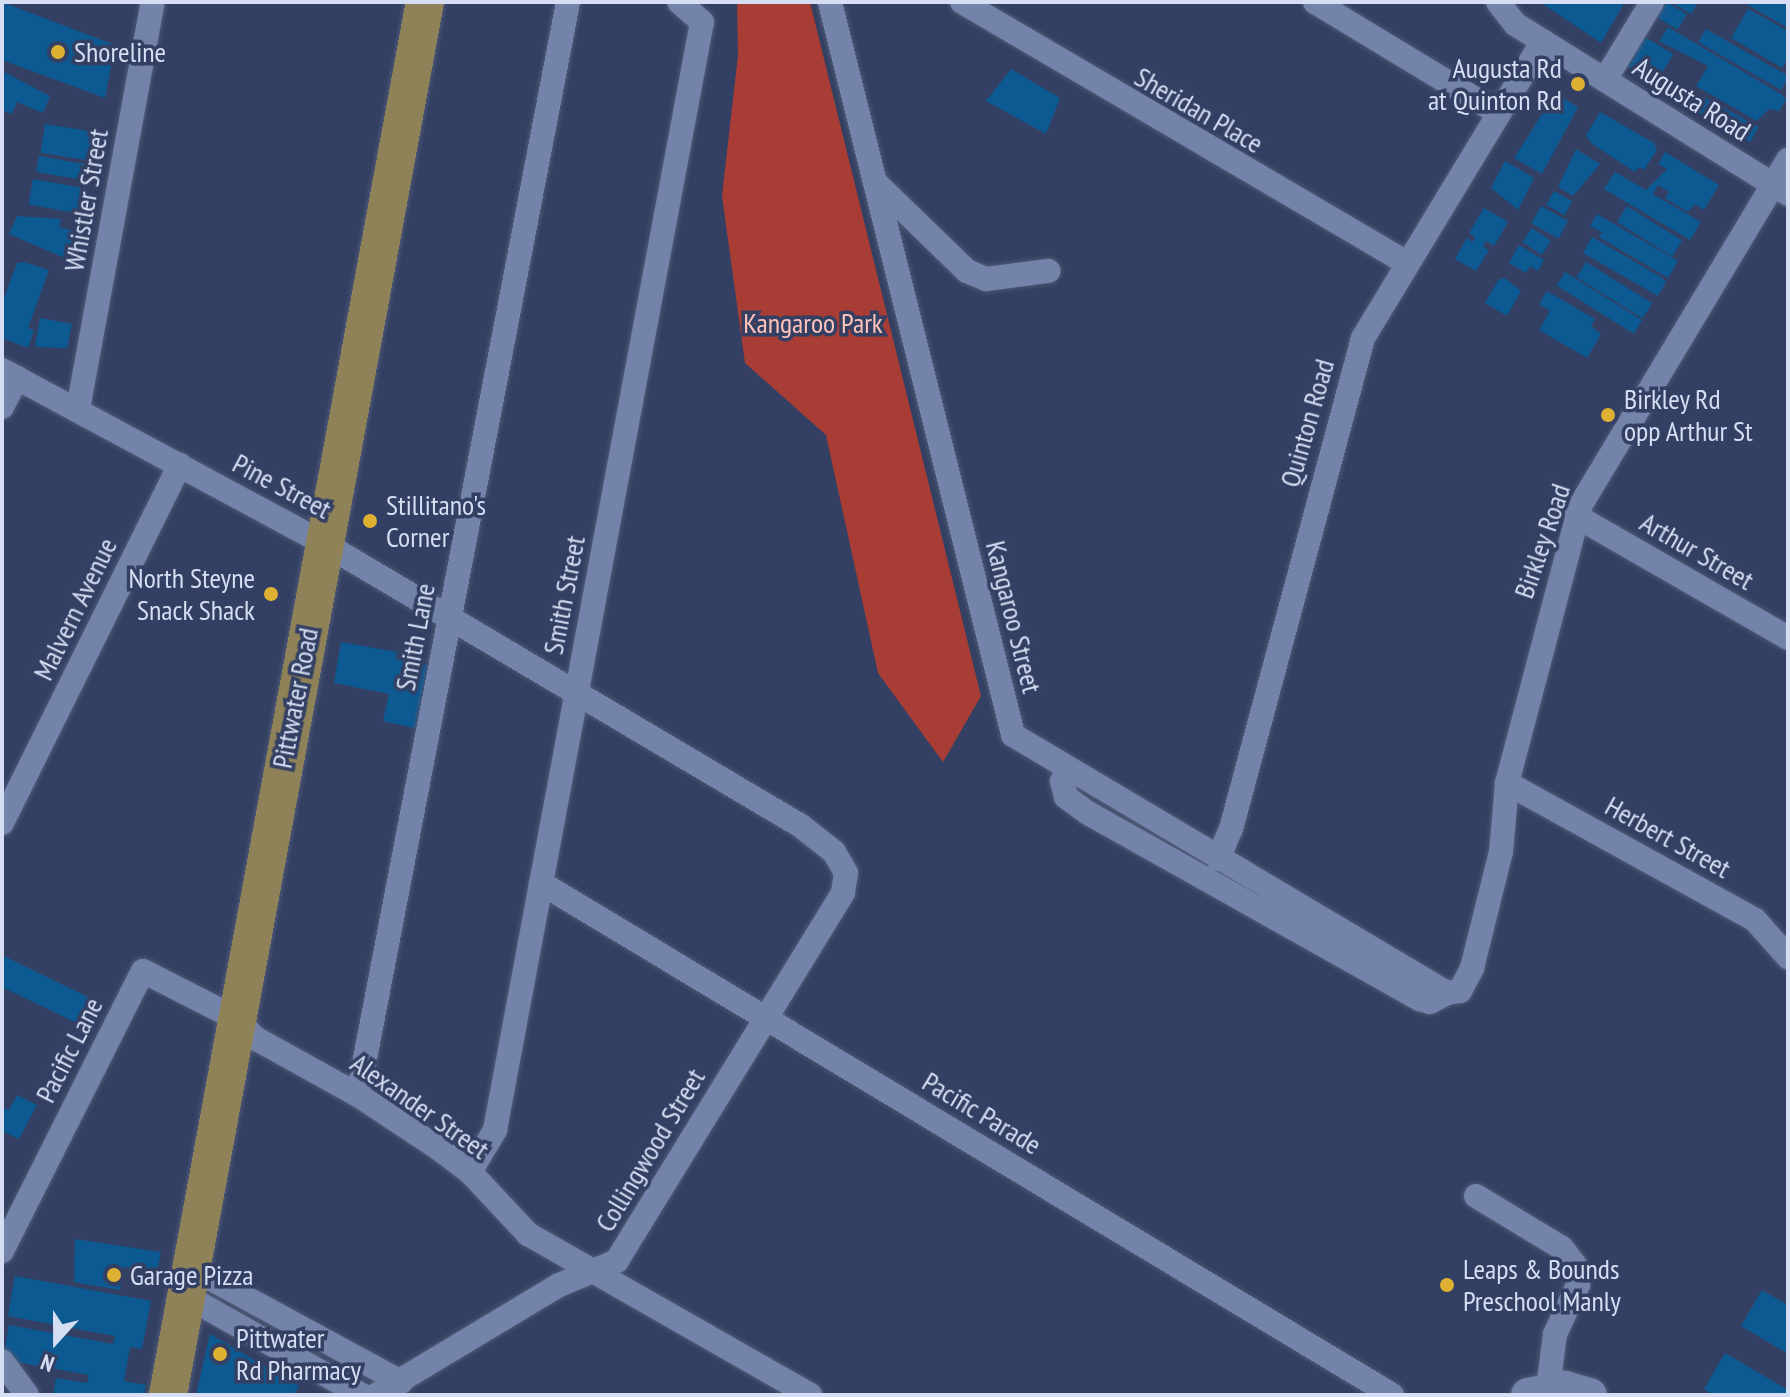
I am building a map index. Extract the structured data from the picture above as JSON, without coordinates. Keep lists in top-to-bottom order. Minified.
{"streets":{"main road":["Pittwater Road"],"street":["Augusta Road","Sheridan Place","Whistler Street","Quinton Road","Pine Street","Birkley Road","Arthur Street","Smith Street","Malvern Avenue","Kangaroo Street","Smith Lane","Herbert Street","Pacific Lane","Alexander Street","Pacific Parade","Collingwood Street"]},"crossings":[["Augusta Road","Birkley Road"],["Sheridan Place","Quinton Road"],["Whistler Street","Pine Street"],["Quinton Road","Kangaroo Street"],["Pine Street","Smith Street"],["Pine Street","Malvern Avenue"],["Pine Street","Smith Lane"],["Pine Street","Pittwater Road"],["Pine Street","Collingwood Street"],["Birkley Road","Arthur Street"],["Birkley Road","Kangaroo Street"],["Birkley Road","Herbert Street"],["Smith Street","Alexander Street"],["Smith Street","Pacific Parade"],["Smith Lane","Alexander Street"],["Pittwater Road","Pacific Lane"],["Pittwater Road","Alexander Street"],["Pacific Lane","Alexander Street"],["Alexander Street","Collingwood Street"],["Pacific Parade","Collingwood Street"]],"parks":["Kangaroo Park"],"places":["Shoreline","Augusta Rd at Quinton Rd","Birkley Rd opp Arthur St","Stillitano's Corner","North Steyne Snack Shack","Garage Pizza","Leaps & Bounds Preschool Manly","Pittwater Rd Pharmacy"],"north":"bottom"}
